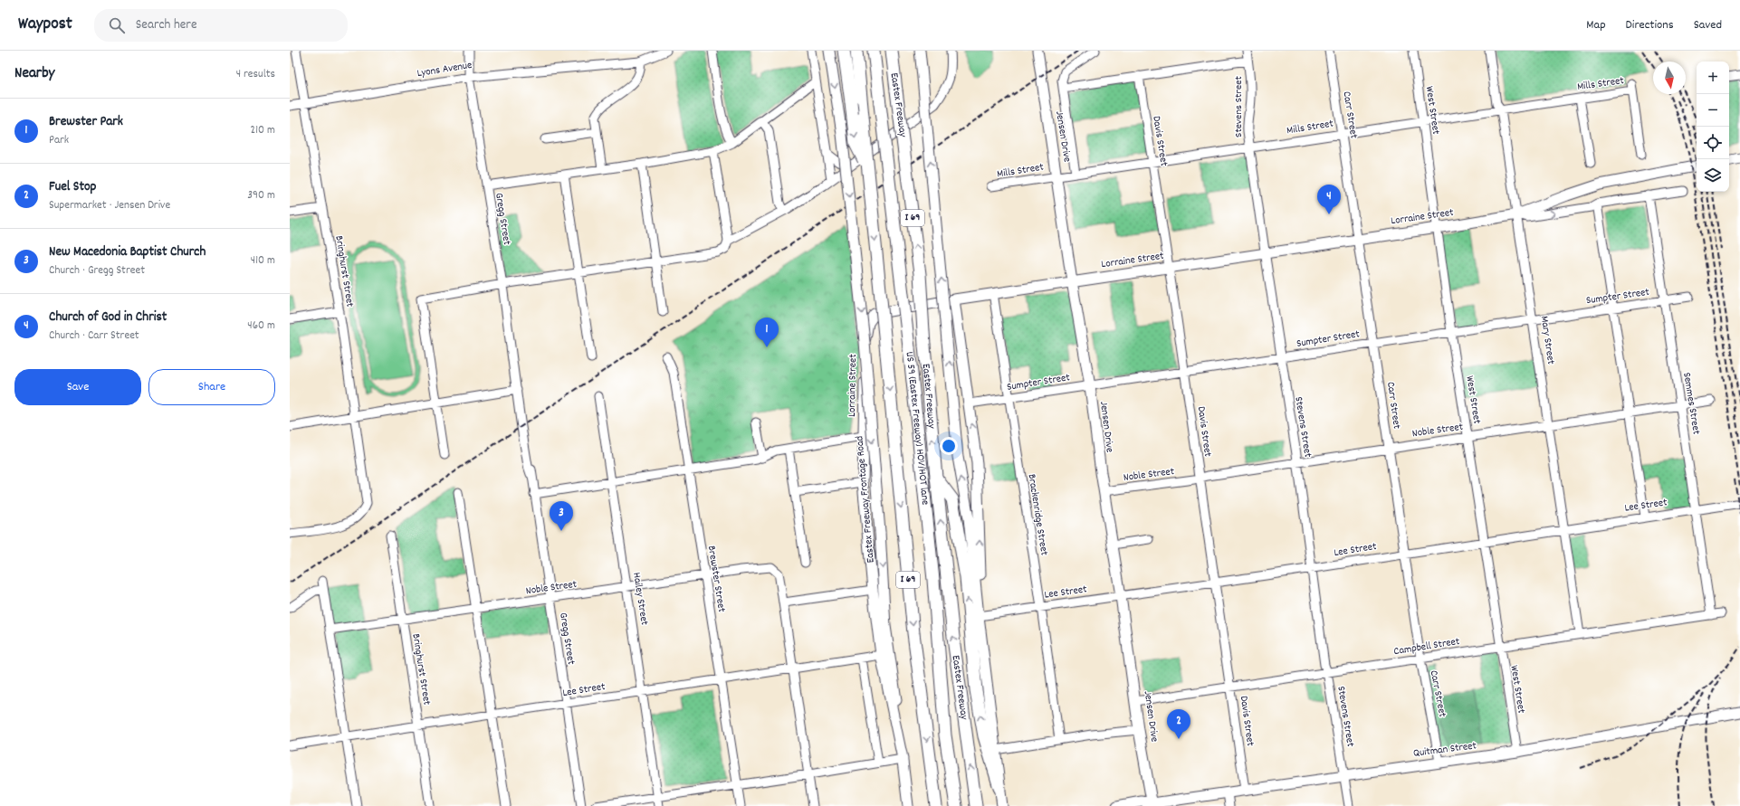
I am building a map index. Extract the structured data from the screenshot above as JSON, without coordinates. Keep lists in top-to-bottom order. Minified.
{"streets":{"highway":["Eastex Freeway","I 69","US 59 (Eastex Freeway) HOV/HOT lane"],"main road":["Jensen Drive","Lorraine Street","Eastex Freeway Frontage Road","Quitman Street"],"street":["Lyons Avenue","Mills Street","Stevens Street","West Street","Carr Street","Davis Street","Gregg Street","Bringhurst Street","Sumpter Street","Mary Street","Semmes Street","Noble Street","Lee Street","Brackenridge Street","Brewster Street","Hailey Street","Campbell Street"]},"crossings":[["Lyons Avenue","Gregg Street"],["Lyons Avenue","Bringhurst Street"],["Mills Street","Stevens Street"],["Mills Street","West Street"],["Mills Street","Carr Street"],["Mills Street","Jensen Drive"],["Mills Street","Davis Street"],["Mills Street","Mary Street"],["Stevens Street","Lorraine Street"],["Stevens Street","Sumpter Street"],["Stevens Street","Noble Street"],["Stevens Street","Lee Street"],["Stevens Street","Campbell Street"],["Stevens Street","Quitman Street"],["West Street","Lorraine Street"],["West Street","Sumpter Street"],["West Street","Noble Street"],["West Street","Lee Street"],["West Street","Campbell Street"],["West Street","Quitman Street"],["Carr Street","Lorraine Street"],["Carr Street","Sumpter Street"],["Carr Street","Noble Street"],["Carr Street","Lee Street"],["Carr Street","Campbell Street"],["Carr Street","Quitman Street"],["Jensen Drive","Lorraine Street"],["Jensen Drive","Sumpter Street"],["Jensen Drive","Noble Street"],["Jensen Drive","Lee Street"],["Jensen Drive","Campbell Street"],["Jensen Drive","Quitman Street"],["Davis Street","Lorraine Street"],["Davis Street","Sumpter Street"],["Davis Street","Noble Street"],["Davis Street","Lee Street"],["Davis Street","Campbell Street"],["Davis Street","Quitman Street"],["Lorraine Street","Mary Street"],["Lorraine Street","Semmes Street"],["Lorraine Street","Brackenridge Street"],["Gregg Street","Noble Street"],["Gregg Street","Lee Street"],["Bringhurst Street","Noble Street"],["Bringhurst Street","Lee Street"],["Sumpter Street","Mary Street"],["Sumpter Street","Semmes Street"],["Sumpter Street","Brackenridge Street"],["Mary Street","Noble Street"],["Mary Street","Lee Street"],["Mary Street","Campbell Street"],["Semmes Street","Noble Street"],["Semmes Street","Lee Street"],["Semmes Street","Campbell Street"],["Noble Street","Brewster Street"],["Noble Street","Hailey Street"],["Lee Street","Brackenridge Street"],["Lee Street","Brewster Street"],["Lee Street","Hailey Street"]],"north":"bottom","page":{"header":"Waypost","search":"Search here","nav":["Map","Directions","Saved"],"heading":["Nearby","4 results"],"map_buttons":["+","−"],"list":[{"mark":"1","name":"Brewster Park","note":"Park","value":"210 m"},{"mark":"2","name":"Fuel Stop","note":"Supermarket · Jensen Drive","value":"390 m"},{"mark":"3","name":"New Macedonia Baptist Church","note":"Church · Gregg Street","value":"410 m"},{"mark":"4","name":"Church of God in Christ","note":"Church · Carr Street","value":"460 m"}],"pins":["4","1","3","2"],"buttons":["Save","Share"]}}
